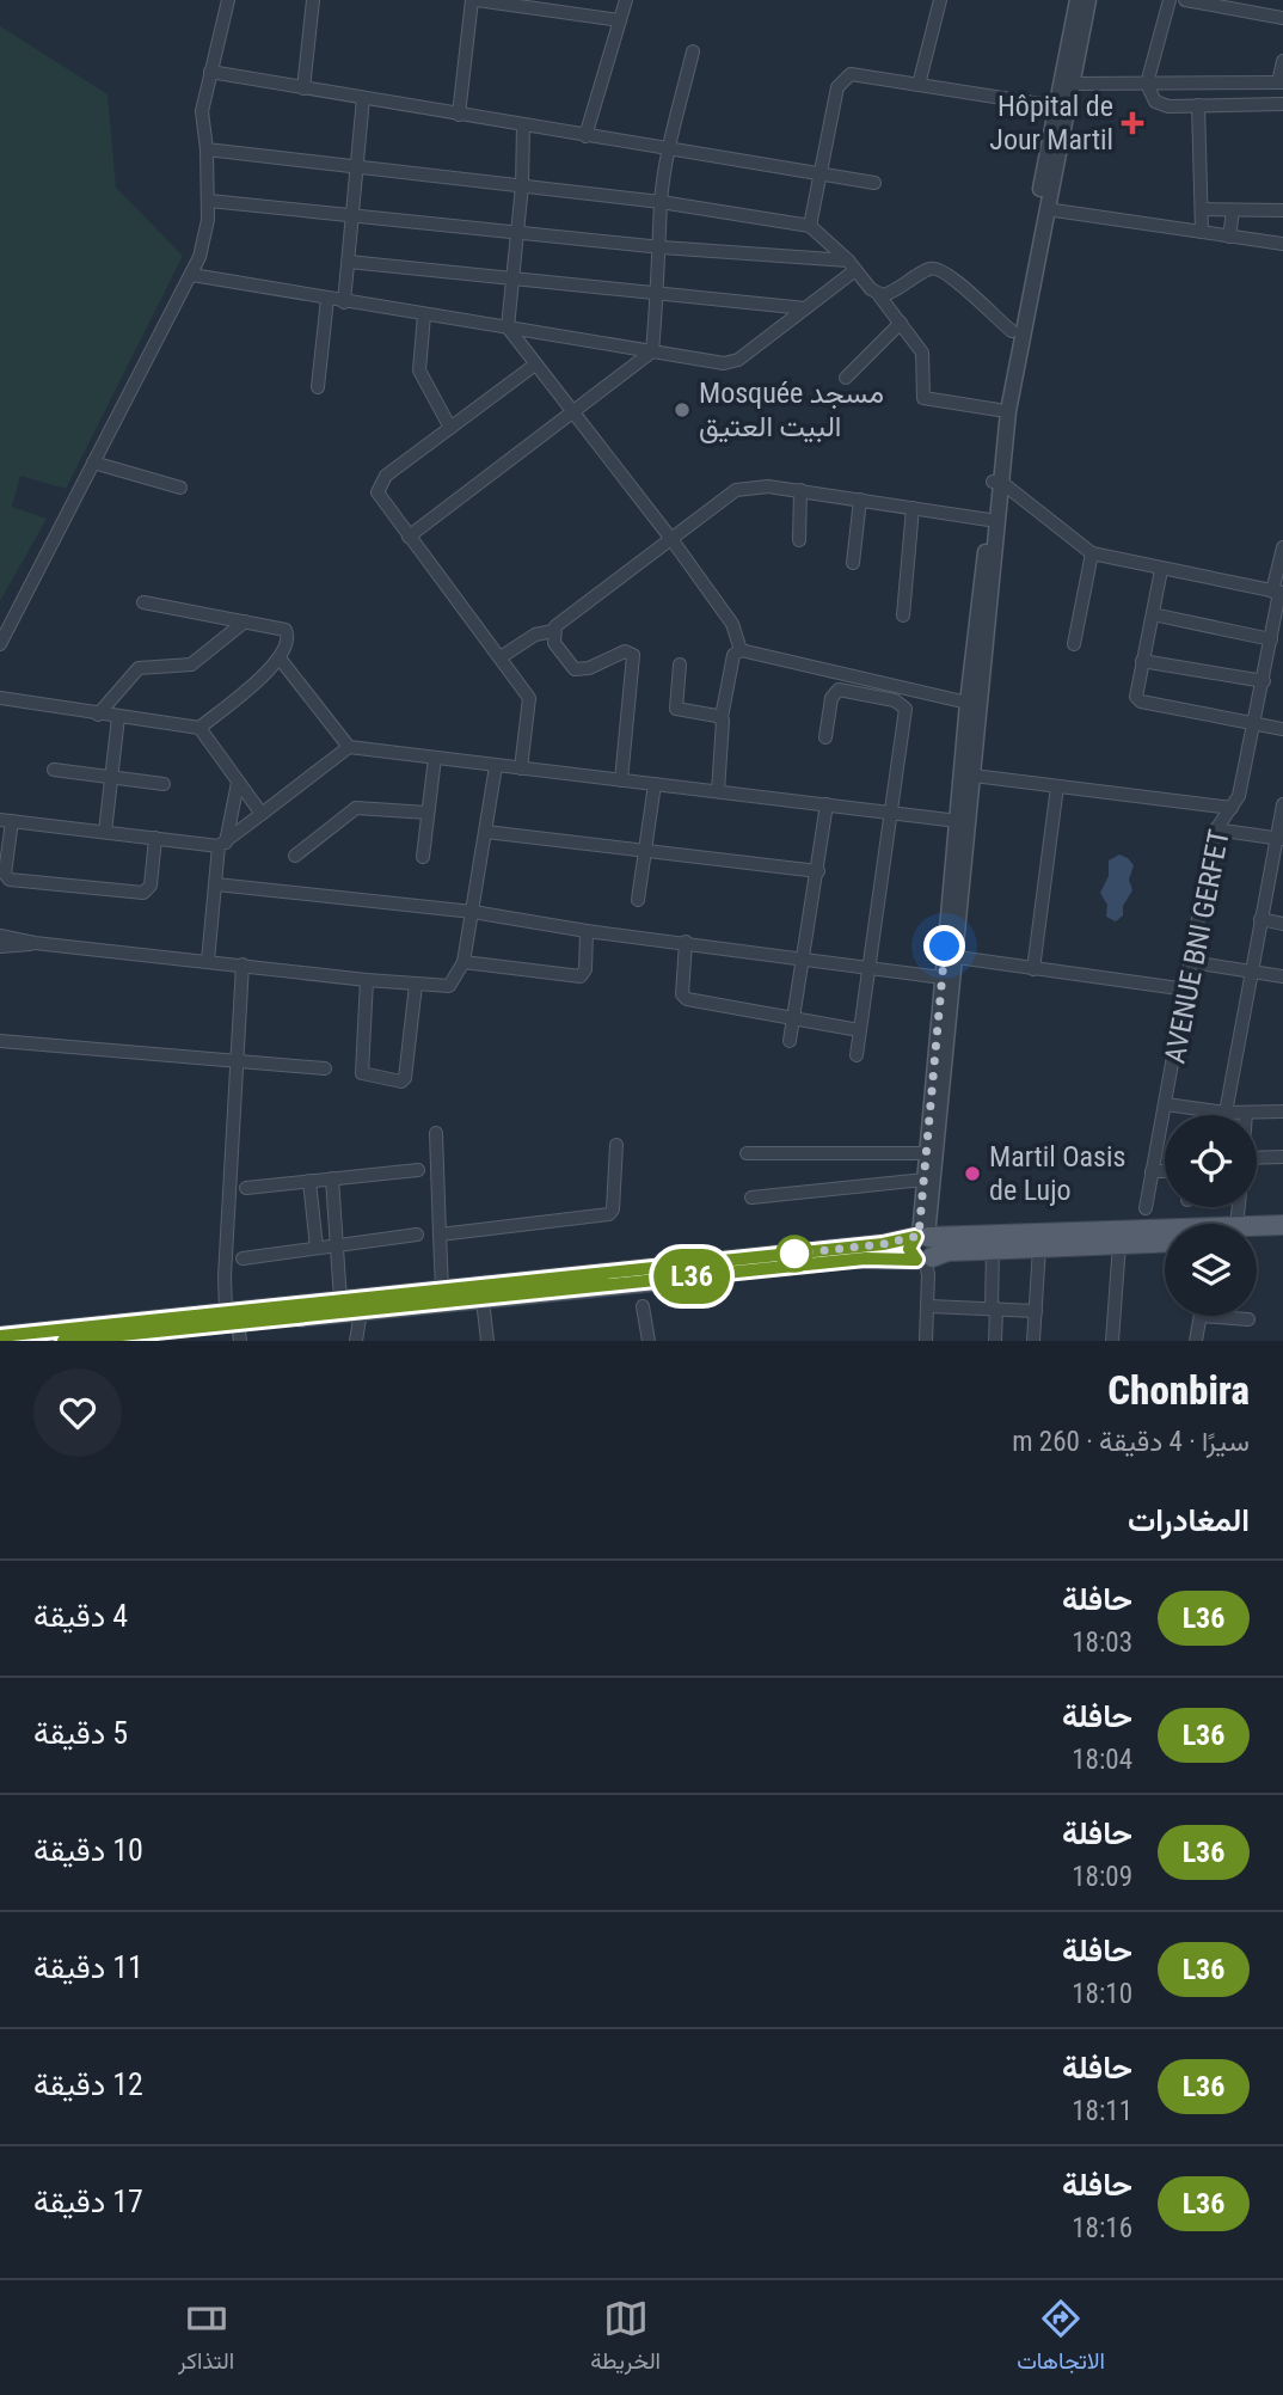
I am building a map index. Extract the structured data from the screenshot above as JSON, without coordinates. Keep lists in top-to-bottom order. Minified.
{"streets":{"street":["AVENUE BNI GERFET"]},"places":{"health":["Hôpital de Jour Martil"],"other":["Mosquée مسجد البيت العتيق","Martil Oasis de Lujo"]},"lines":["bus line L36"],"page":{"on_map":"L36","heading":[["Chonbira","سيرًا · 4 دقيقة · 260 m"],"المغادرات"],"list":[{"mark":"L36","name":"حافلة","note":"18:03","value":"4 دقيقة"},{"mark":"L36","name":"حافلة","note":"18:04","value":"5 دقيقة"},{"mark":"L36","name":"حافلة","note":"18:09","value":"10 دقيقة"},{"mark":"L36","name":"حافلة","note":"18:10","value":"11 دقيقة"},{"mark":"L36","name":"حافلة","note":"18:11","value":"12 دقيقة"},{"mark":"L36","name":"حافلة","note":"18:16","value":"17 دقيقة"}],"tabs":["الاتجاهات","الخريطة","التذاكر"]}}
